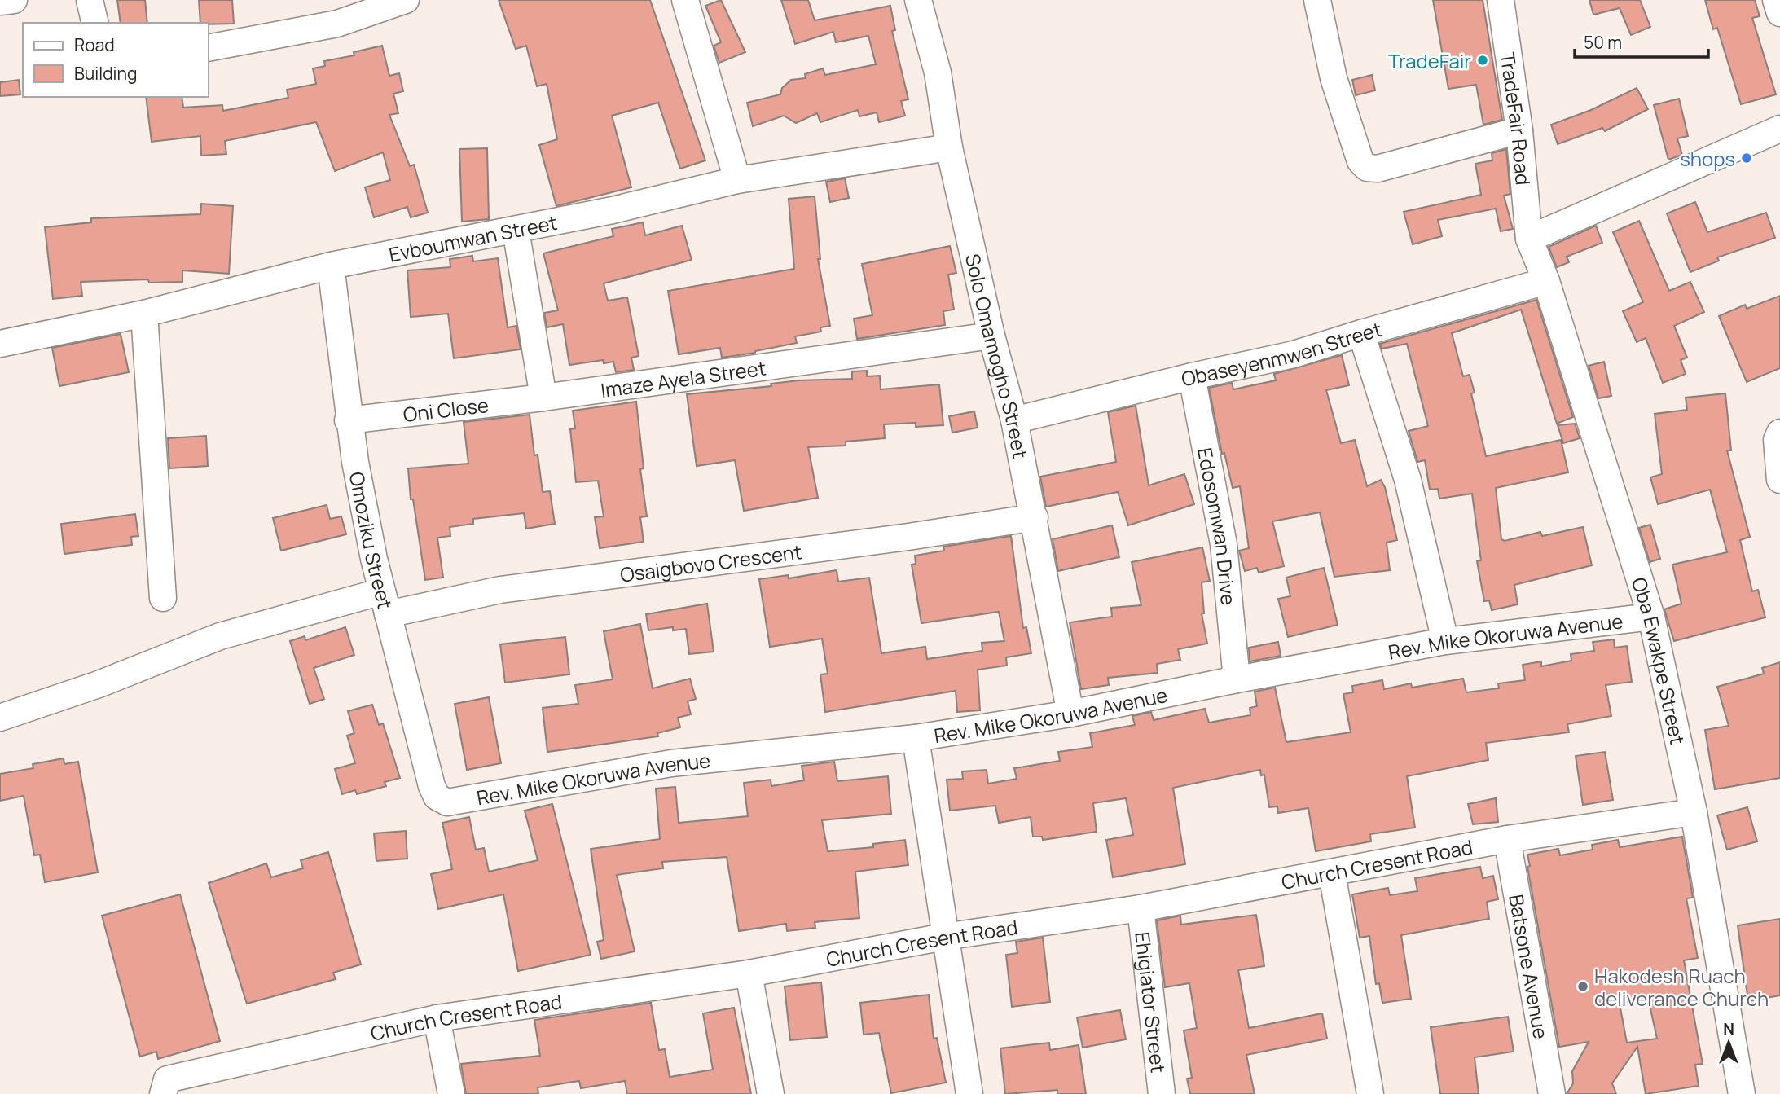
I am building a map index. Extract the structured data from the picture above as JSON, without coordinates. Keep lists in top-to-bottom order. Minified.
{"streets":{"street":["TradeFair Road","Evboumwan Street","Obaseyenmwen Street","Solo Omamogho Street","Imaze Ayela Street","Oni Close","Edosomwan Drive","Omoziku Street","Osaigbovo Crescent","Rev. Mike Okoruwa Avenue","Oba Ewakpe Street","Church Cresent Road","Batsone Avenue","Ehigiator Street"]},"crossings":[["TradeFair Road","Oba Ewakpe Street"],["Evboumwan Street","Solo Omamogho Street"],["Evboumwan Street","Omoziku Street"],["Obaseyenmwen Street","Solo Omamogho Street"],["Obaseyenmwen Street","Edosomwan Drive"],["Obaseyenmwen Street","Oba Ewakpe Street"],["Solo Omamogho Street","Imaze Ayela Street"],["Solo Omamogho Street","Osaigbovo Crescent"],["Solo Omamogho Street","Rev. Mike Okoruwa Avenue"],["Imaze Ayela Street","Oni Close"],["Oni Close","Omoziku Street"],["Edosomwan Drive","Rev. Mike Okoruwa Avenue"],["Omoziku Street","Osaigbovo Crescent"],["Omoziku Street","Rev. Mike Okoruwa Avenue"],["Rev. Mike Okoruwa Avenue","Oba Ewakpe Street"],["Oba Ewakpe Street","Church Cresent Road"],["Church Cresent Road","Batsone Avenue"],["Church Cresent Road","Ehigiator Street"]],"places":["TradeFair","shops","Hakodesh Ruach deliverance Church"],"legend":["Road","Building"],"scale_bar":"50 m","north":"top"}
